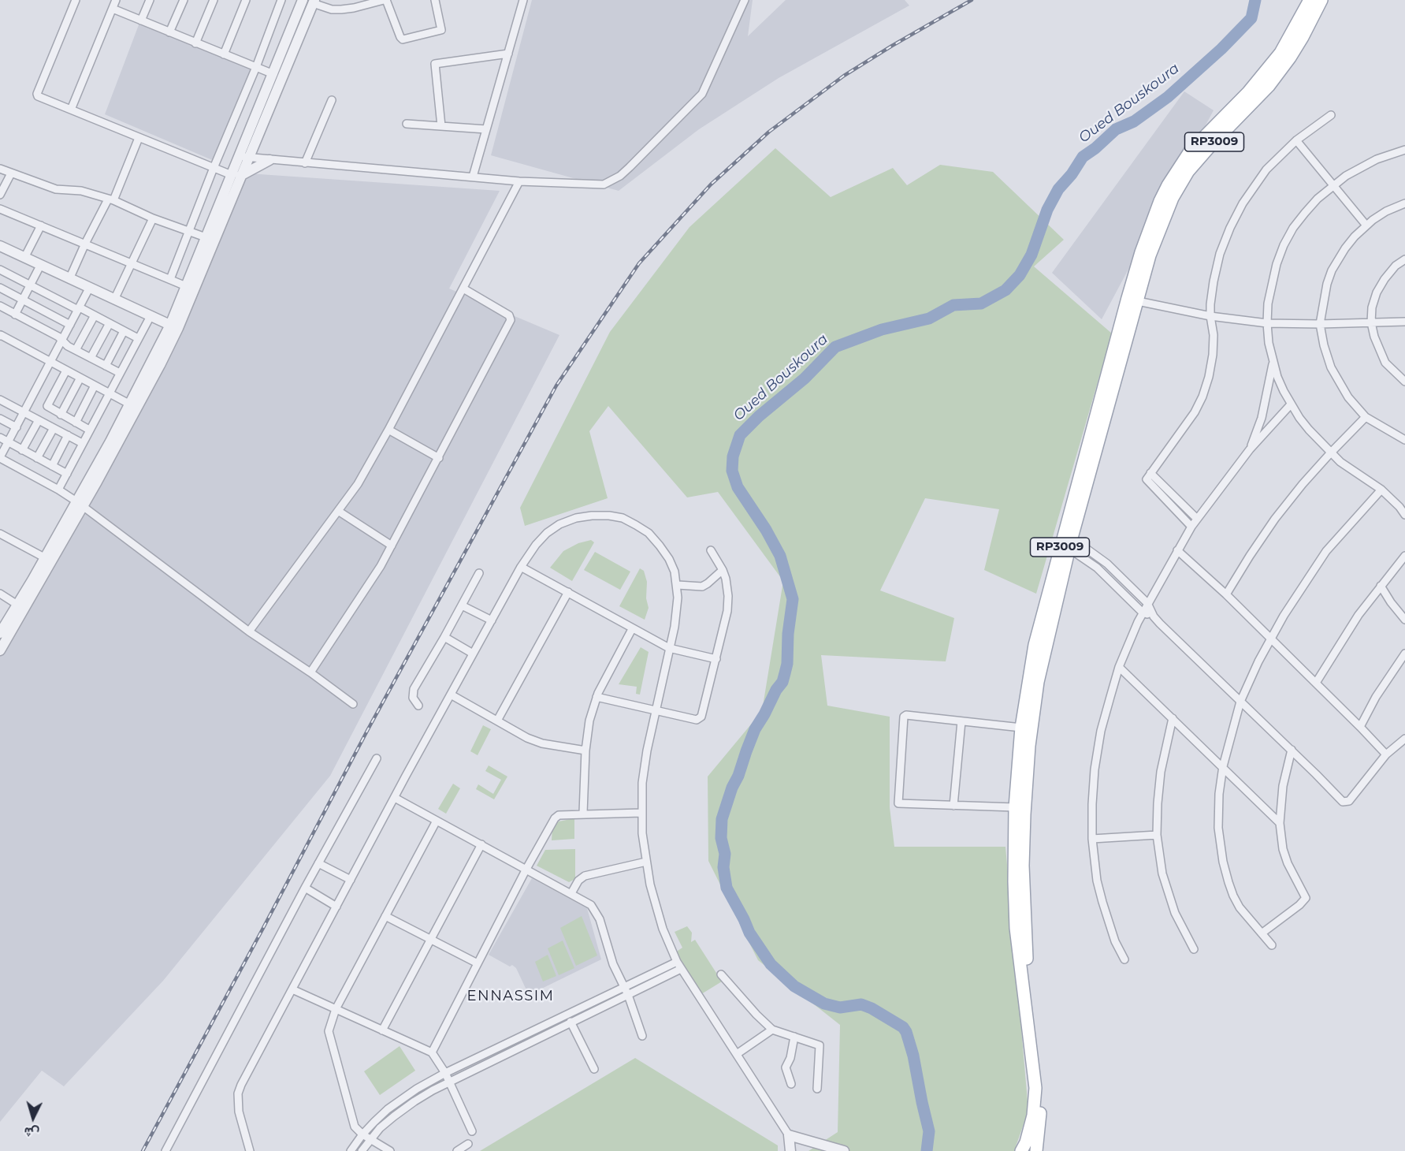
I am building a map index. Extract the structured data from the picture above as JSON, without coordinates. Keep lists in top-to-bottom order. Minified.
{"streets":{"main road":["RP3009"]},"districts":["ENNASSIM"],"water":["Oued Bouskoura"],"north":"bottom"}
